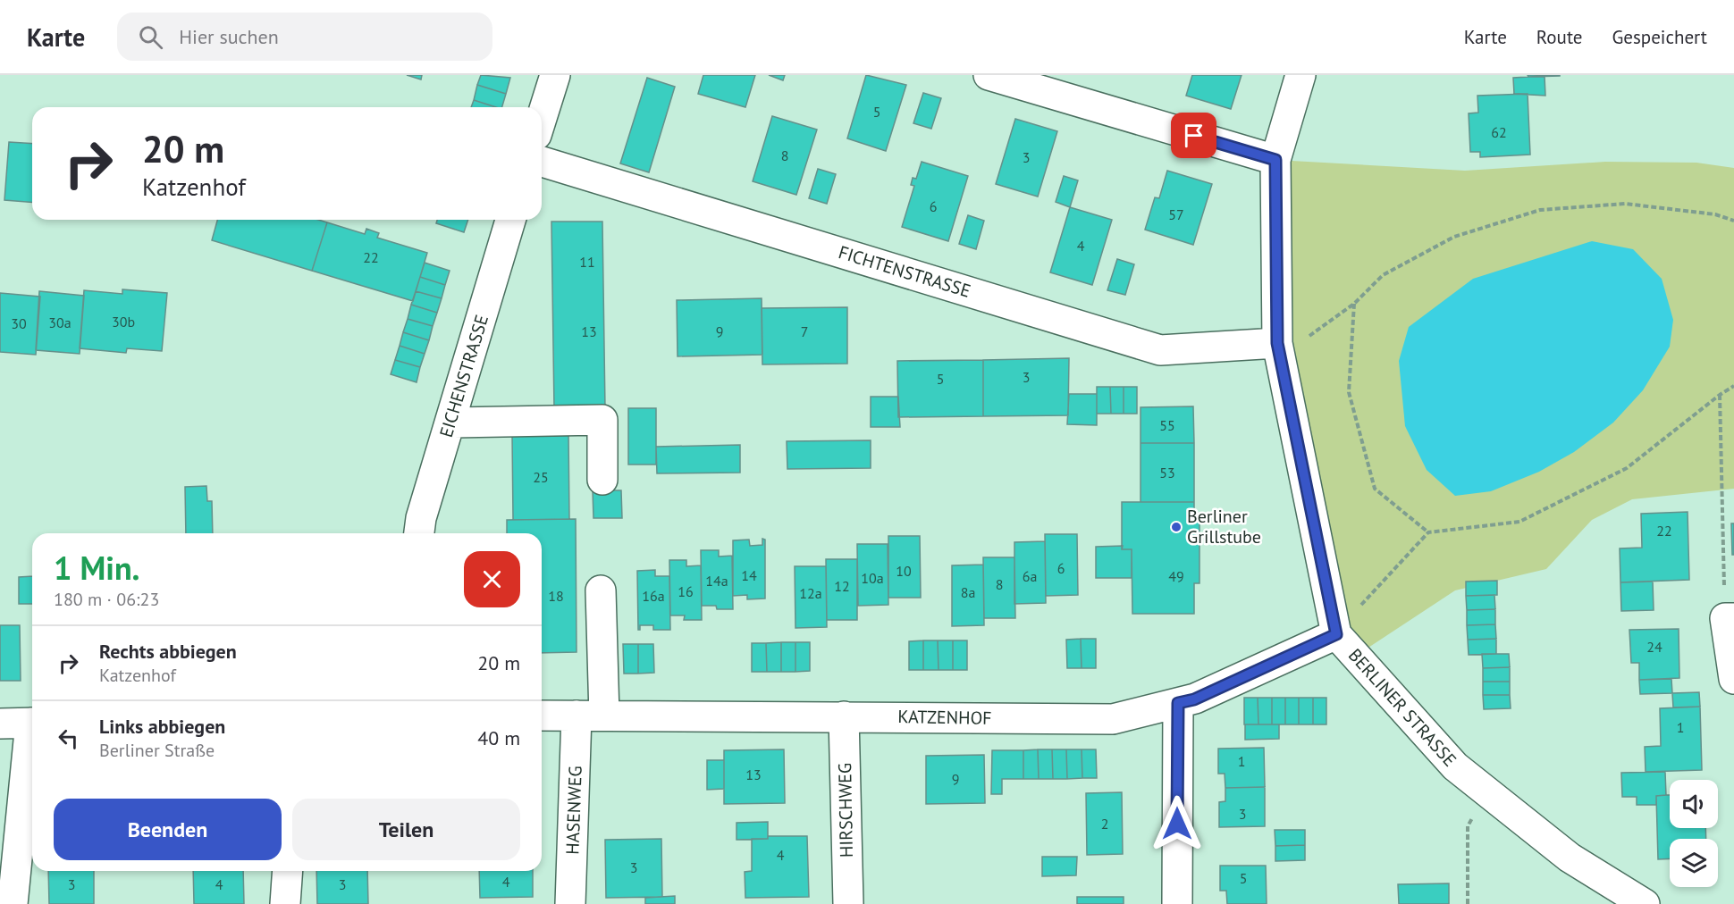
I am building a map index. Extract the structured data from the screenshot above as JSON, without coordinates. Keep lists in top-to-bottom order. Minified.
{"streets":{"street":["FICHTENSTRASSE","EICHENSTRASSE","BERLINER STRASSE","KATZENHOF","HASENWEG","HIRSCHWEG"]},"crossings":[["FICHTENSTRASSE","BERLINER STRASSE"],["BERLINER STRASSE","KATZENHOF"],["KATZENHOF","HASENWEG"],["KATZENHOF","HIRSCHWEG"]],"places":["Berliner Grillstube"],"house_numbers":["5","62","8","3","6","57","4","22","11","30b","30a","30","13","9","7","3","5","55","53","25","22","6","10","14","6a","49","10a","14a","8","12","16","8a","12a","18","16a","24","1","1","13","9","3","2","4","3","5","4","3","4","3"],"page":{"header":"Karte","search":"Hier suchen","nav":["Karte","Route","Gespeichert"],"turn":["20 m","Katzenhof"],"heading":["1 Min.","180 m · 06:23"],"list":[{"name":"Rechts abbiegen","note":"Katzenhof","value":"20 m"},{"name":"Links abbiegen","note":"Berliner Straße","value":"40 m"}],"buttons":["Beenden","Teilen"]}}
